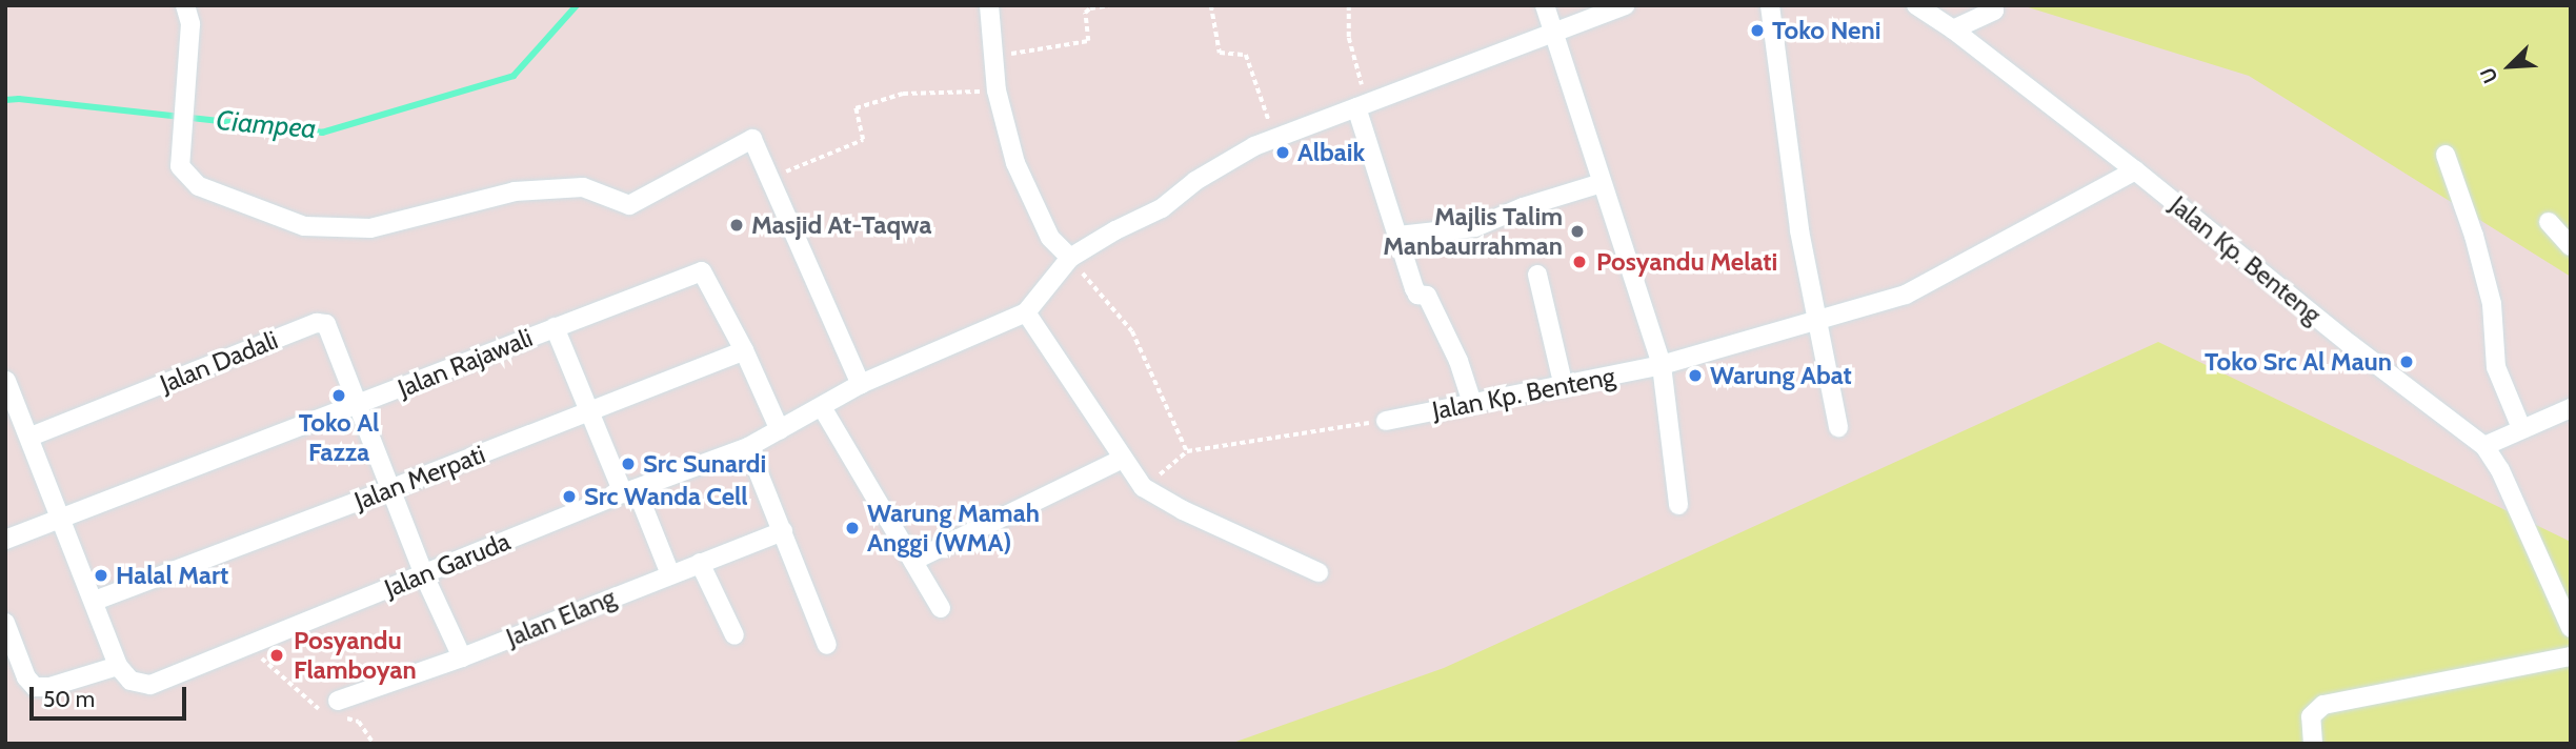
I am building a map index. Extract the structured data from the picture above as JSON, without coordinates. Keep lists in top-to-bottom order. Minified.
{"streets":{"street":["Jalan Kp. Benteng","Jalan Dadali","Jalan Rajawali","Jalan Merpati","Jalan Garuda","Jalan Elang"]},"crossings":[["Jalan Dadali","Jalan Rajawali"],["Jalan Rajawali","Jalan Merpati"],["Jalan Rajawali","Jalan Garuda"]],"water":["Ciampea"],"places":["Toko Neni","Albaik","Masjid At-Taqwa","Majlis Talim Manbaurrahman","Posyandu Melati","Toko Src Al Maun","Warung Abat","Toko Al Fazza","Src Sunardi","Src Wanda Cell","Warung Mamah Anggi (WMA)","Halal Mart","Posyandu Flamboyan"],"scale_bar":"50 m","north":"bottom left"}
